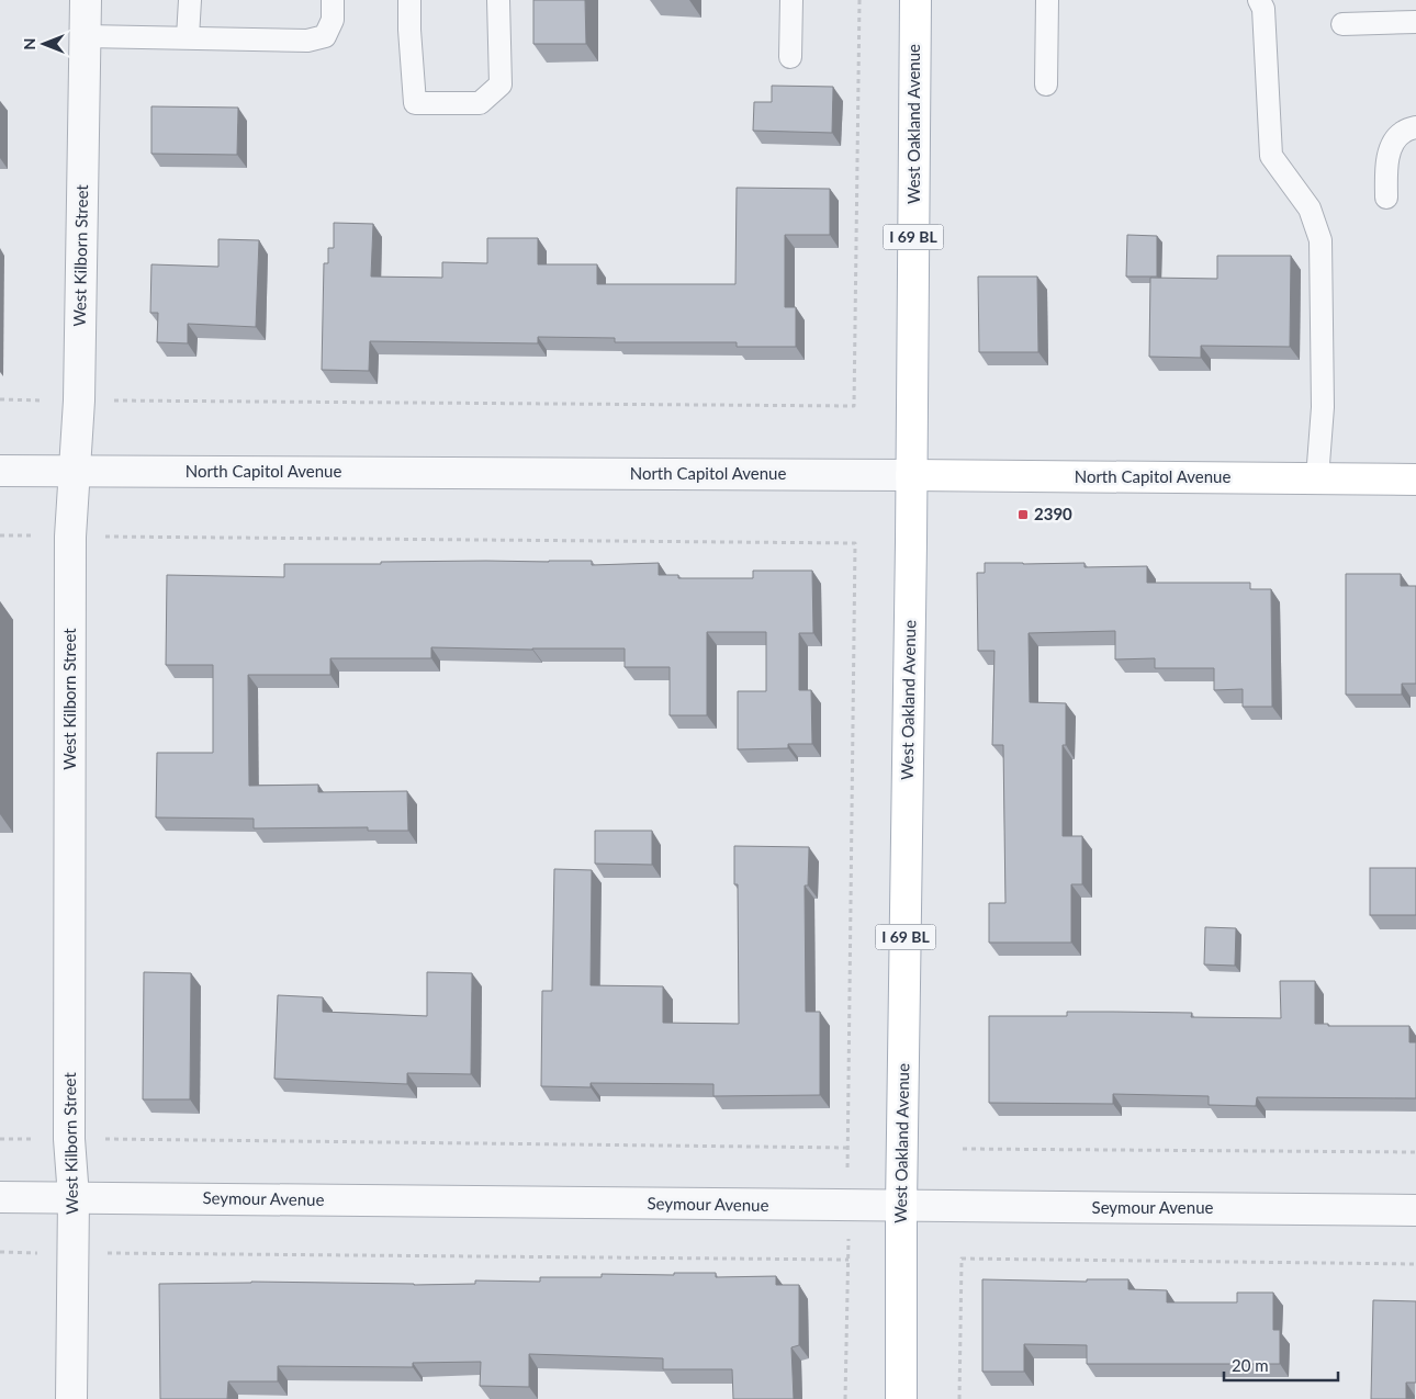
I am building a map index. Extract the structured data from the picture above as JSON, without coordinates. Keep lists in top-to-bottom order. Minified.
{"streets":{"main road":["West Oakland Avenue","I 69 BL","North Capitol Avenue"],"street":["West Kilborn Street","Seymour Avenue"]},"crossings":[["West Oakland Avenue","North Capitol Avenue"],["West Oakland Avenue","Seymour Avenue"],["West Kilborn Street","North Capitol Avenue"],["West Kilborn Street","Seymour Avenue"]],"places":{"transit":["2390"]},"scale_bar":"20 m","north":"left"}
